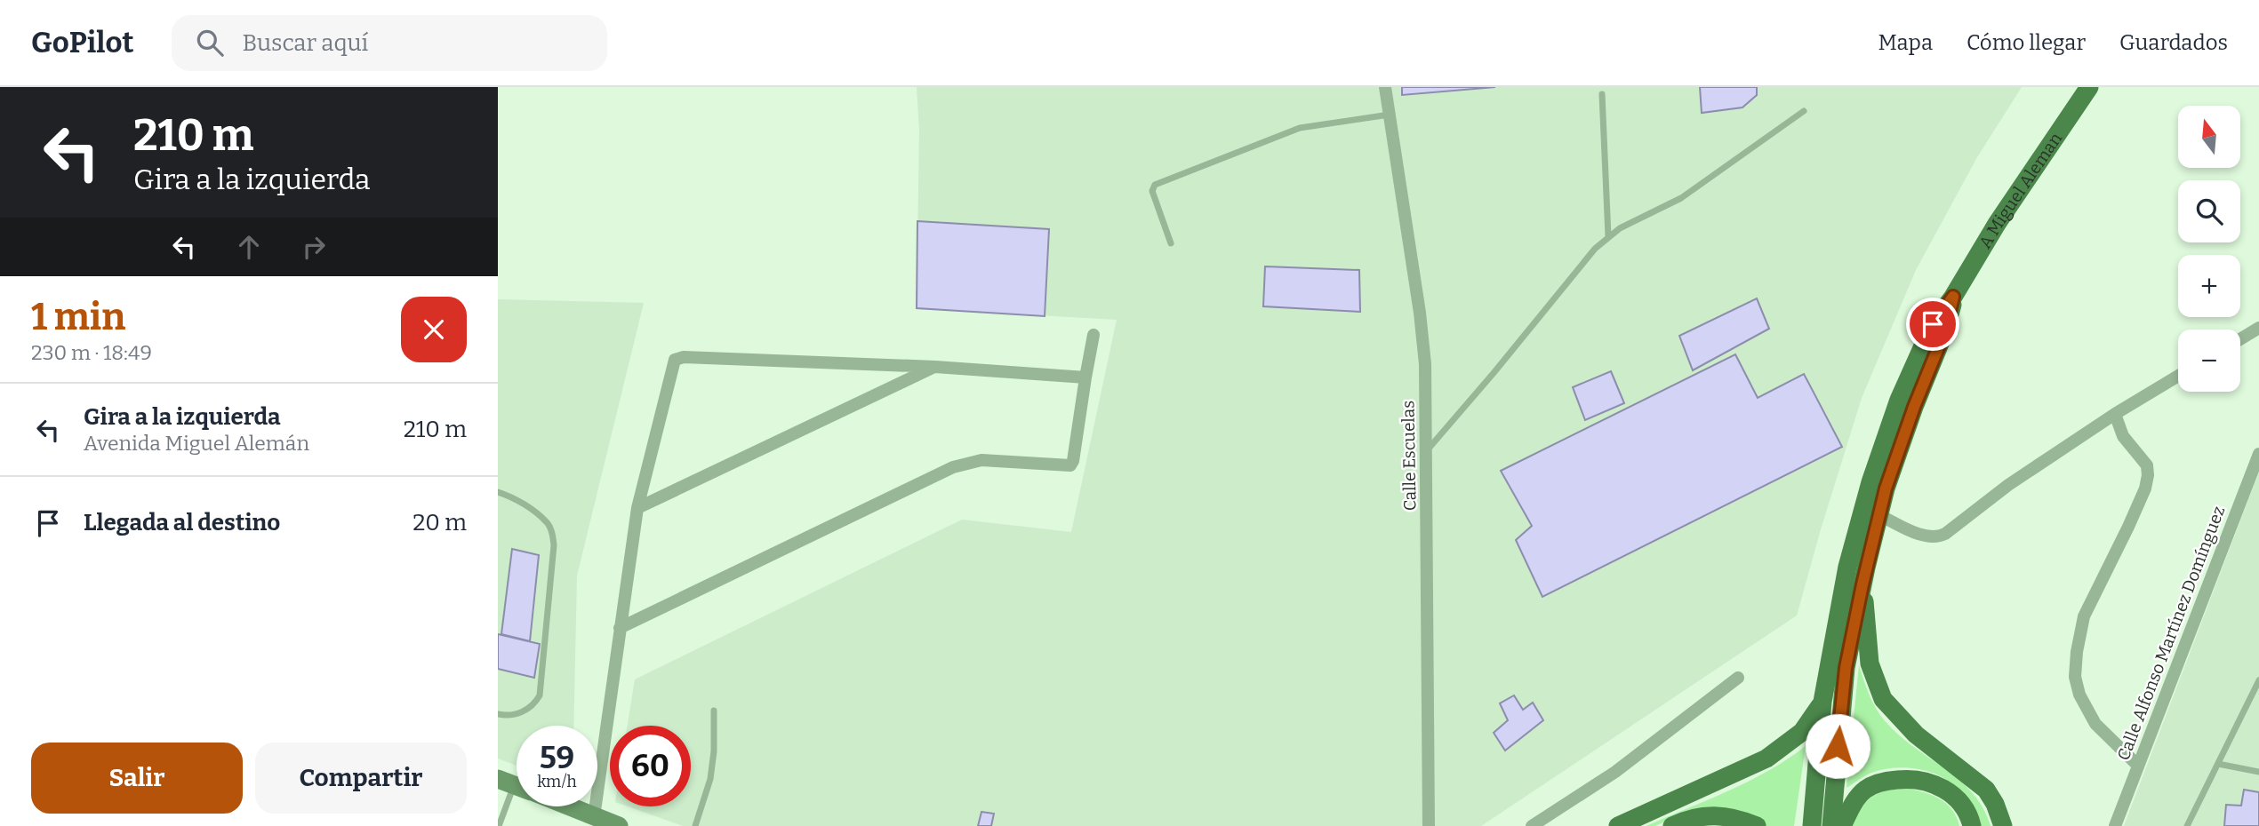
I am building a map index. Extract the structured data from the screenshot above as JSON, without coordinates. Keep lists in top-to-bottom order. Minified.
{"streets":{"main road":["A Miguel Aleman"],"street":["Calle Escuelas","Calle Alfonso Martínez Domínguez"]},"north":"top","page":{"header":"GoPilot","search":"Buscar aquí","nav":["Mapa","Cómo llegar","Guardados"],"turn":["210 m","Gira a la izquierda"],"map_buttons":["+","−"],"heading":["1 min","230 m · 18:49"],"list":[{"name":"Gira a la izquierda","note":"Avenida Miguel Alemán","value":"210 m"},{"name":"Llegada al destino","value":"20 m"}],"speed":"59 km/h","limit":"60","buttons":["Salir","Compartir"]}}
